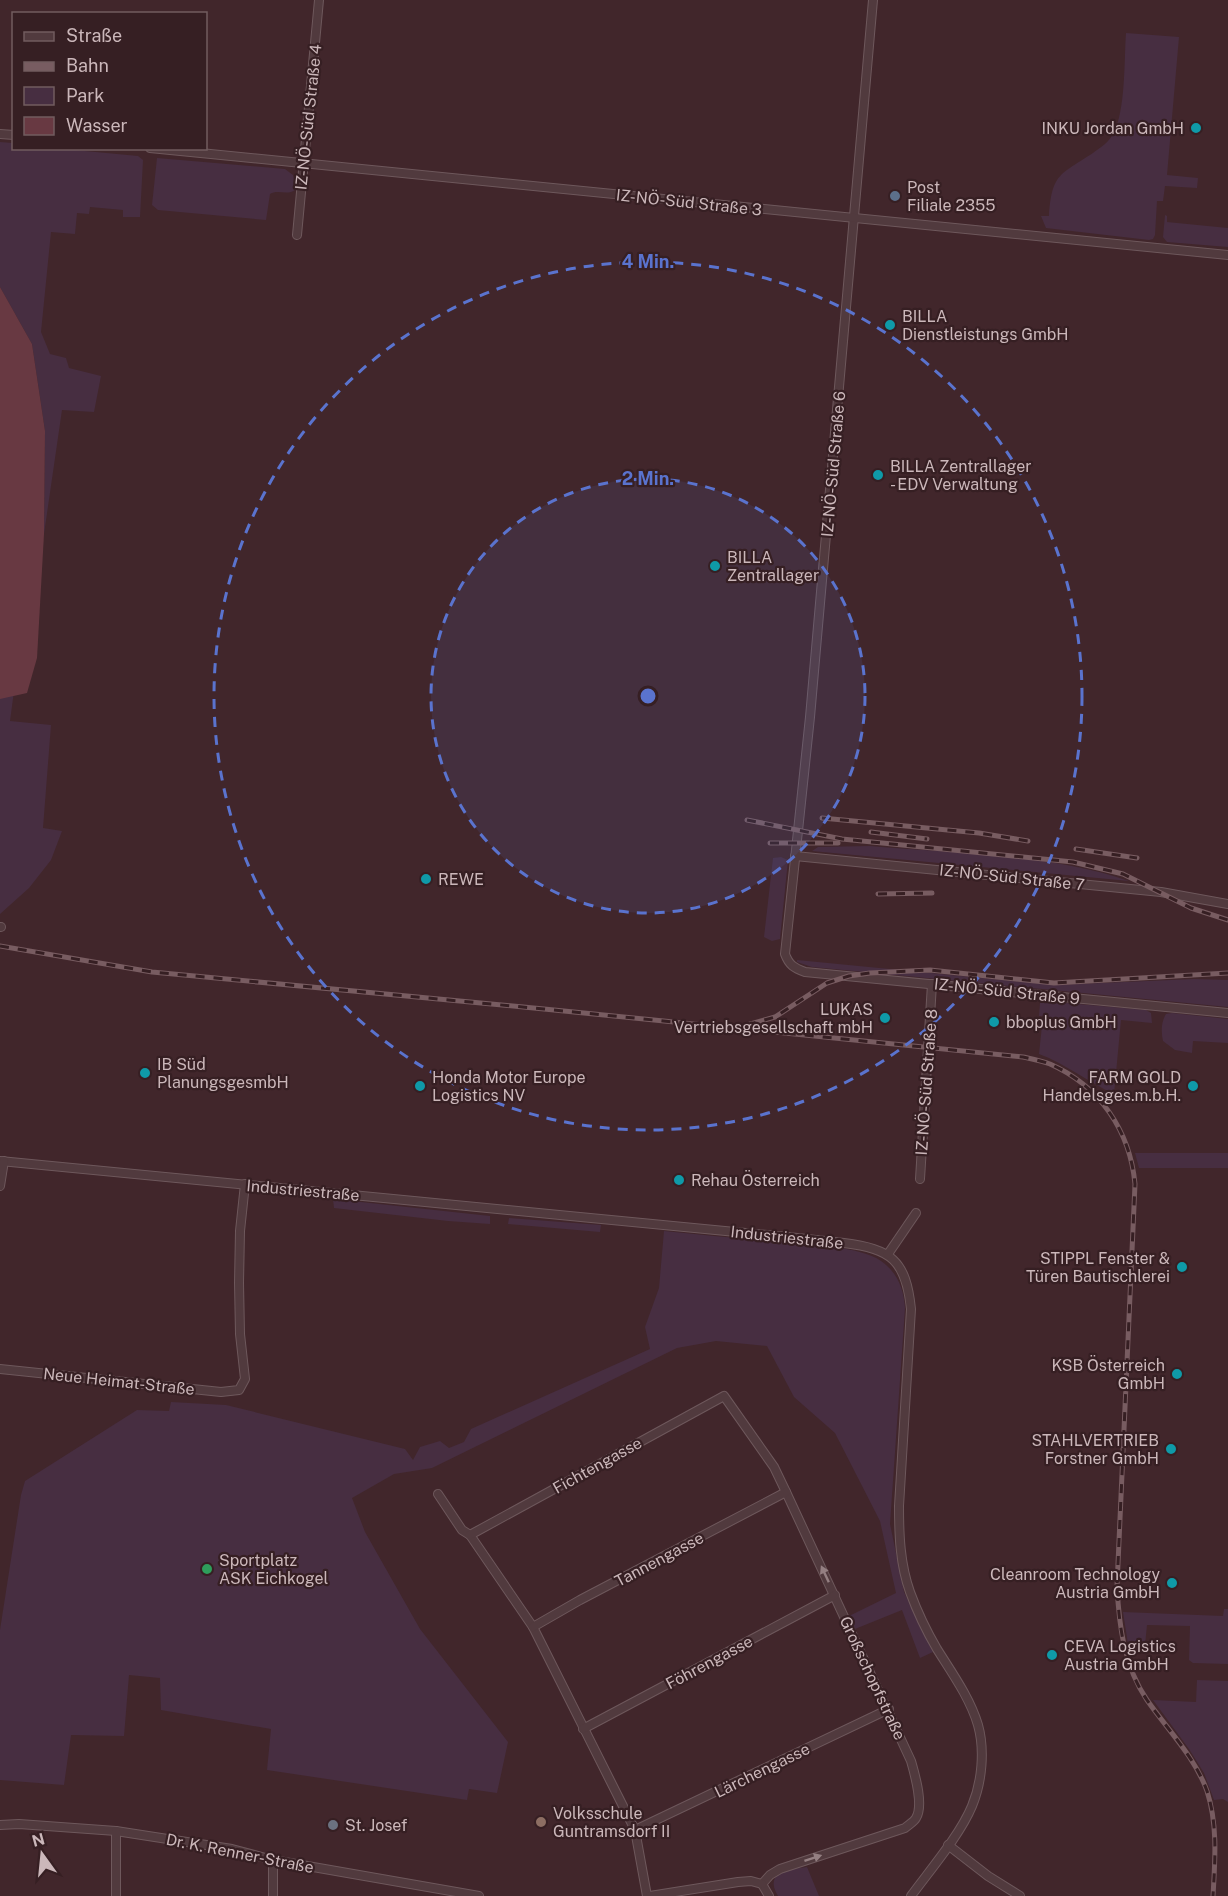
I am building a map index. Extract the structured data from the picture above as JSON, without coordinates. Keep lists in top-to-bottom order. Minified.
{"streets":{"street":["IZ-NÖ-Süd Straße 4","IZ-NÖ-Süd Straße 3","IZ-NÖ-Süd Straße 6","IZ-NÖ-Süd Straße 7","IZ-NÖ-Süd Straße 9","IZ-NÖ-Süd Straße 8","Industriestraße","Neue Heimat-Straße","Fichtengasse","Tannengasse","Föhrengasse","Großschopfstraße","Lärchengasse","Dr. K. Renner-Straße"]},"crossings":[["IZ-NÖ-Süd Straße 4","IZ-NÖ-Süd Straße 3"],["IZ-NÖ-Süd Straße 3","IZ-NÖ-Süd Straße 6"],["IZ-NÖ-Süd Straße 6","IZ-NÖ-Süd Straße 7"],["IZ-NÖ-Süd Straße 6","IZ-NÖ-Süd Straße 9"],["IZ-NÖ-Süd Straße 9","IZ-NÖ-Süd Straße 8"],["Industriestraße","Neue Heimat-Straße"],["Fichtengasse","Großschopfstraße"],["Tannengasse","Großschopfstraße"],["Föhrengasse","Großschopfstraße"],["Großschopfstraße","Lärchengasse"]],"places":["INKU Jordan GmbH","Post Filiale 2355","BILLA Dienstleistungs GmbH","BILLA Zentrallager - EDV Verwaltung","BILLA Zentrallager","REWE","LUKAS Vertriebsgesellschaft mbH","bboplus GmbH","IB Süd PlanungsgesmbH","Honda Motor Europe Logistics NV","FARM GOLD Handelsges.m.b.H.","Rehau Österreich","STIPPL Fenster & Türen Bautischlerei","KSB Österreich GmbH","STAHLVERTRIEB Forstner GmbH","Sportplatz ASK Eichkogel","Cleanroom Technology Austria GmbH","CEVA Logistics Austria GmbH","Volksschule Guntramsdorf II","St. Josef"],"legend":["Straße","Bahn","Park","Wasser"],"north":"top","rings":["4 Min.","2 Min."]}
